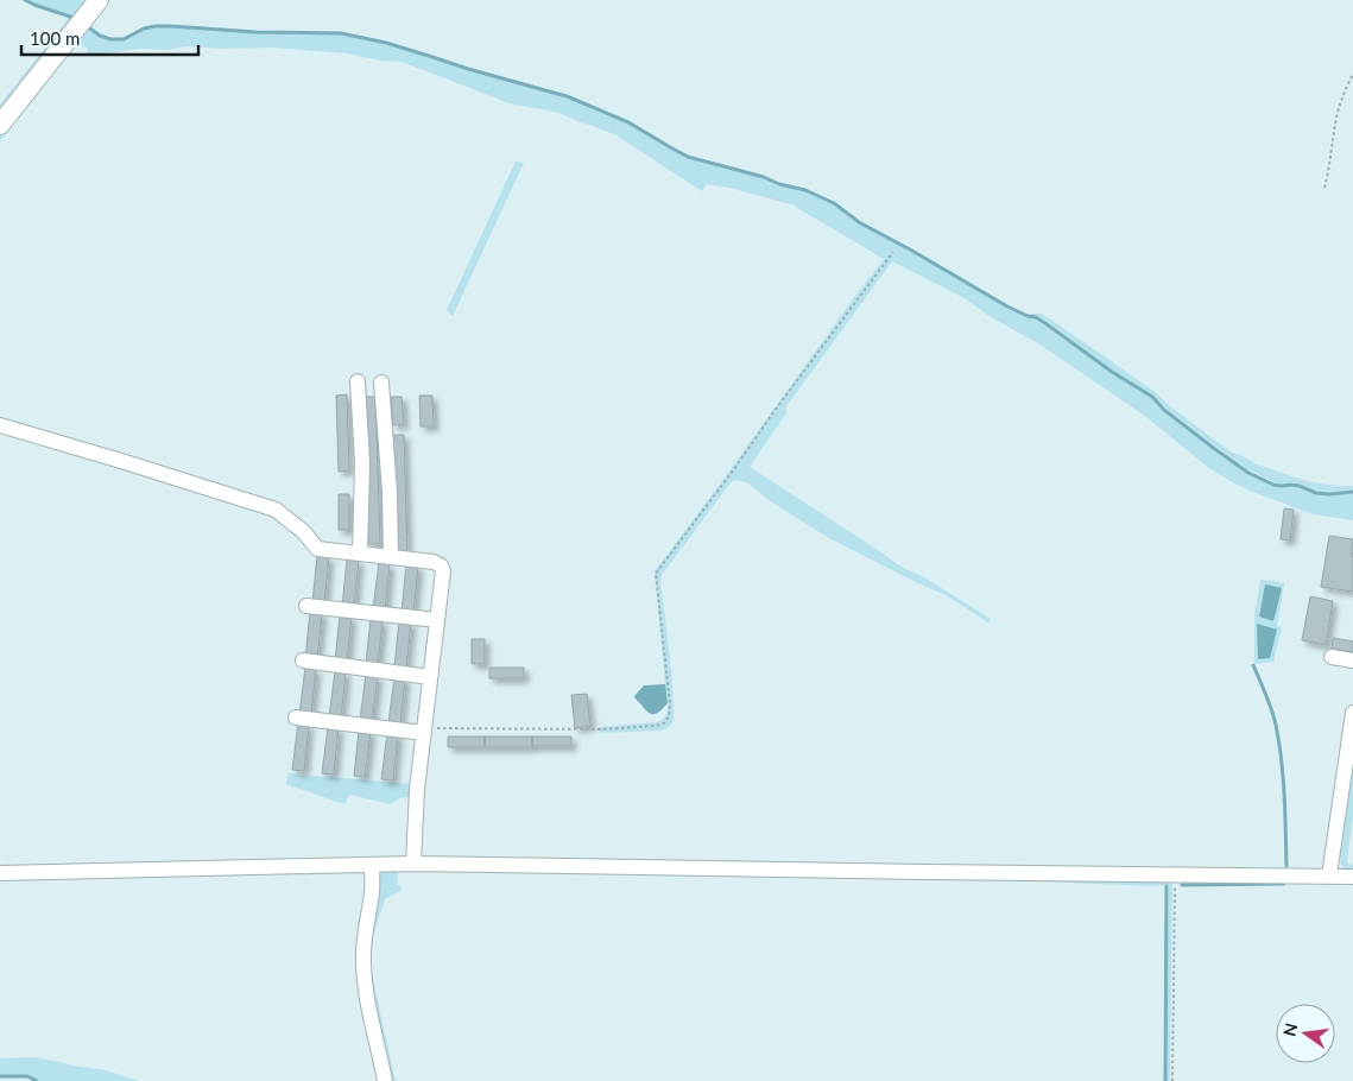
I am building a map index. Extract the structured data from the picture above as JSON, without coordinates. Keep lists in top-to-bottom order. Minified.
{"scale_bar":"100 m","north":"left"}
